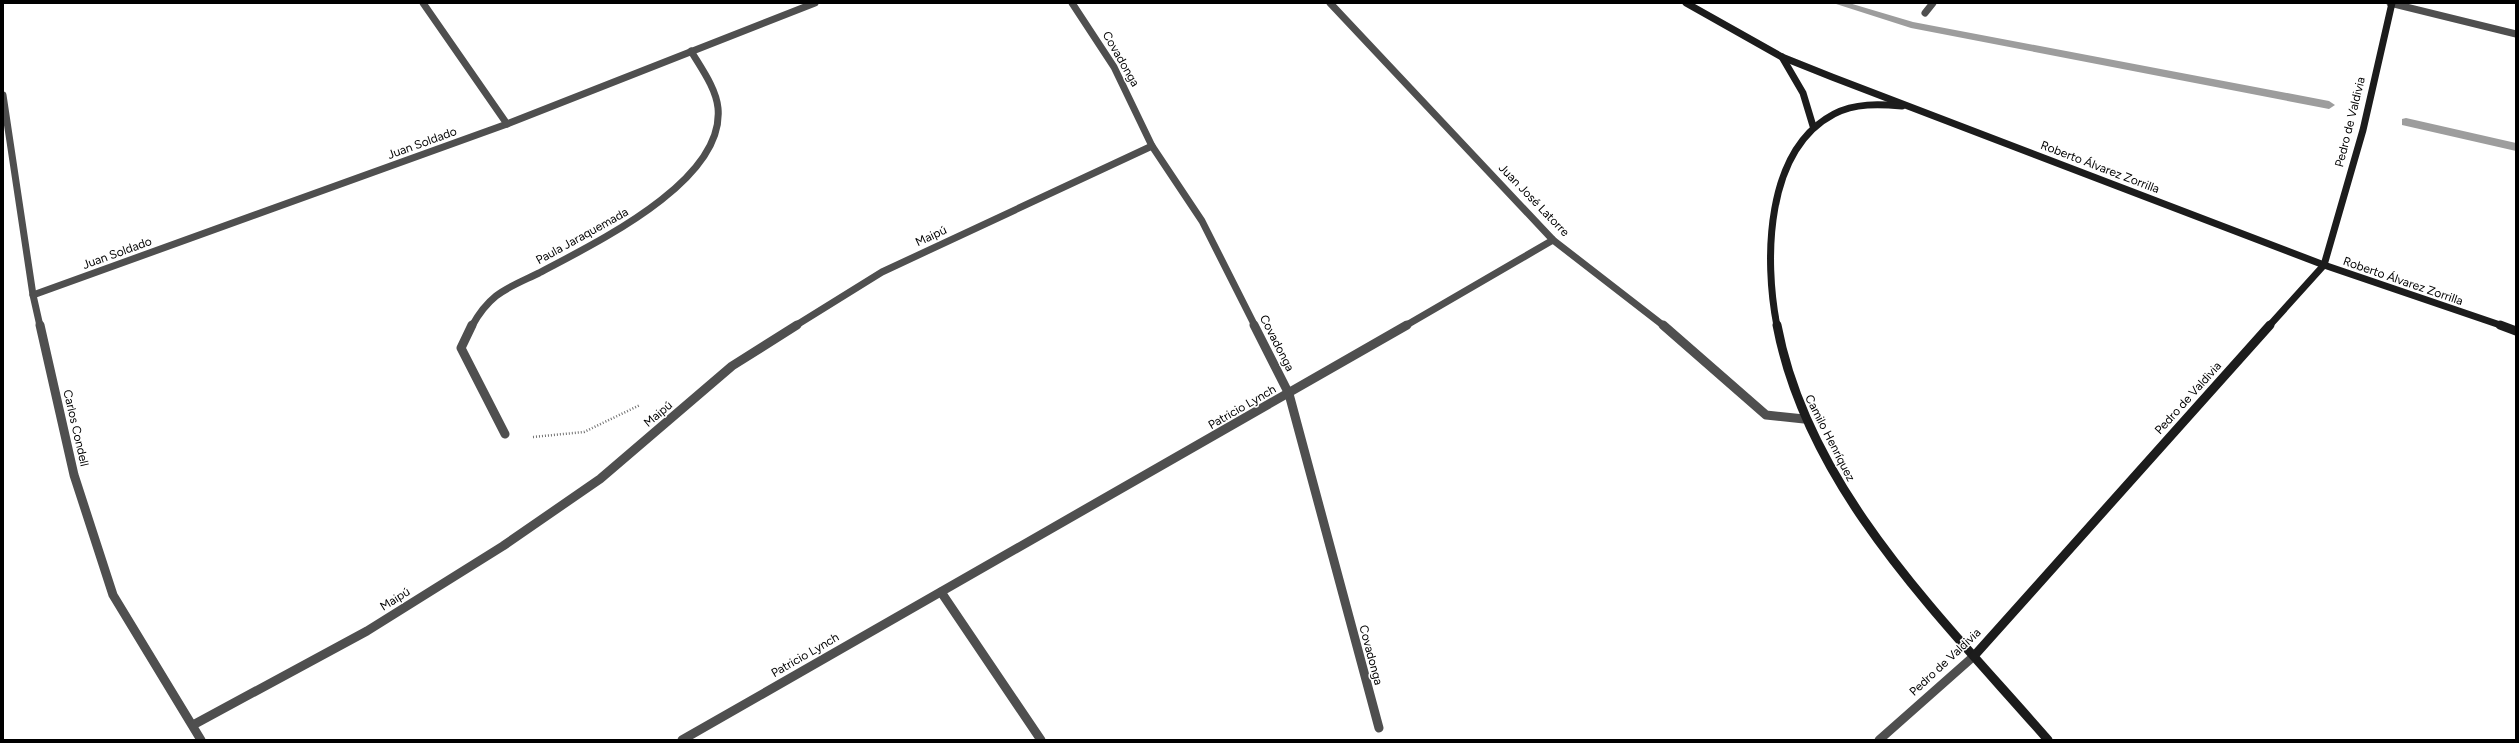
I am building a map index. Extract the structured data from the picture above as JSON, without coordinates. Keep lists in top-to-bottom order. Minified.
{"streets":{"street":["Covadonga","Pedro de Valdivia","Juan Soldado","Roberto Álvarez Zorrilla","Juan José Latorre","Paula Jaraquemada","Maipú","Patricio Lynch","Carlos Condell","Camilo Henríquez"]},"crossings":[["Covadonga","Maipú"],["Covadonga","Patricio Lynch"],["Pedro de Valdivia","Roberto Álvarez Zorrilla"],["Pedro de Valdivia","Camilo Henríquez"],["Juan Soldado","Paula Jaraquemada"],["Juan Soldado","Carlos Condell"],["Roberto Álvarez Zorrilla","Camilo Henríquez"],["Juan José Latorre","Patricio Lynch"],["Juan José Latorre","Camilo Henríquez"],["Maipú","Carlos Condell"]]}
